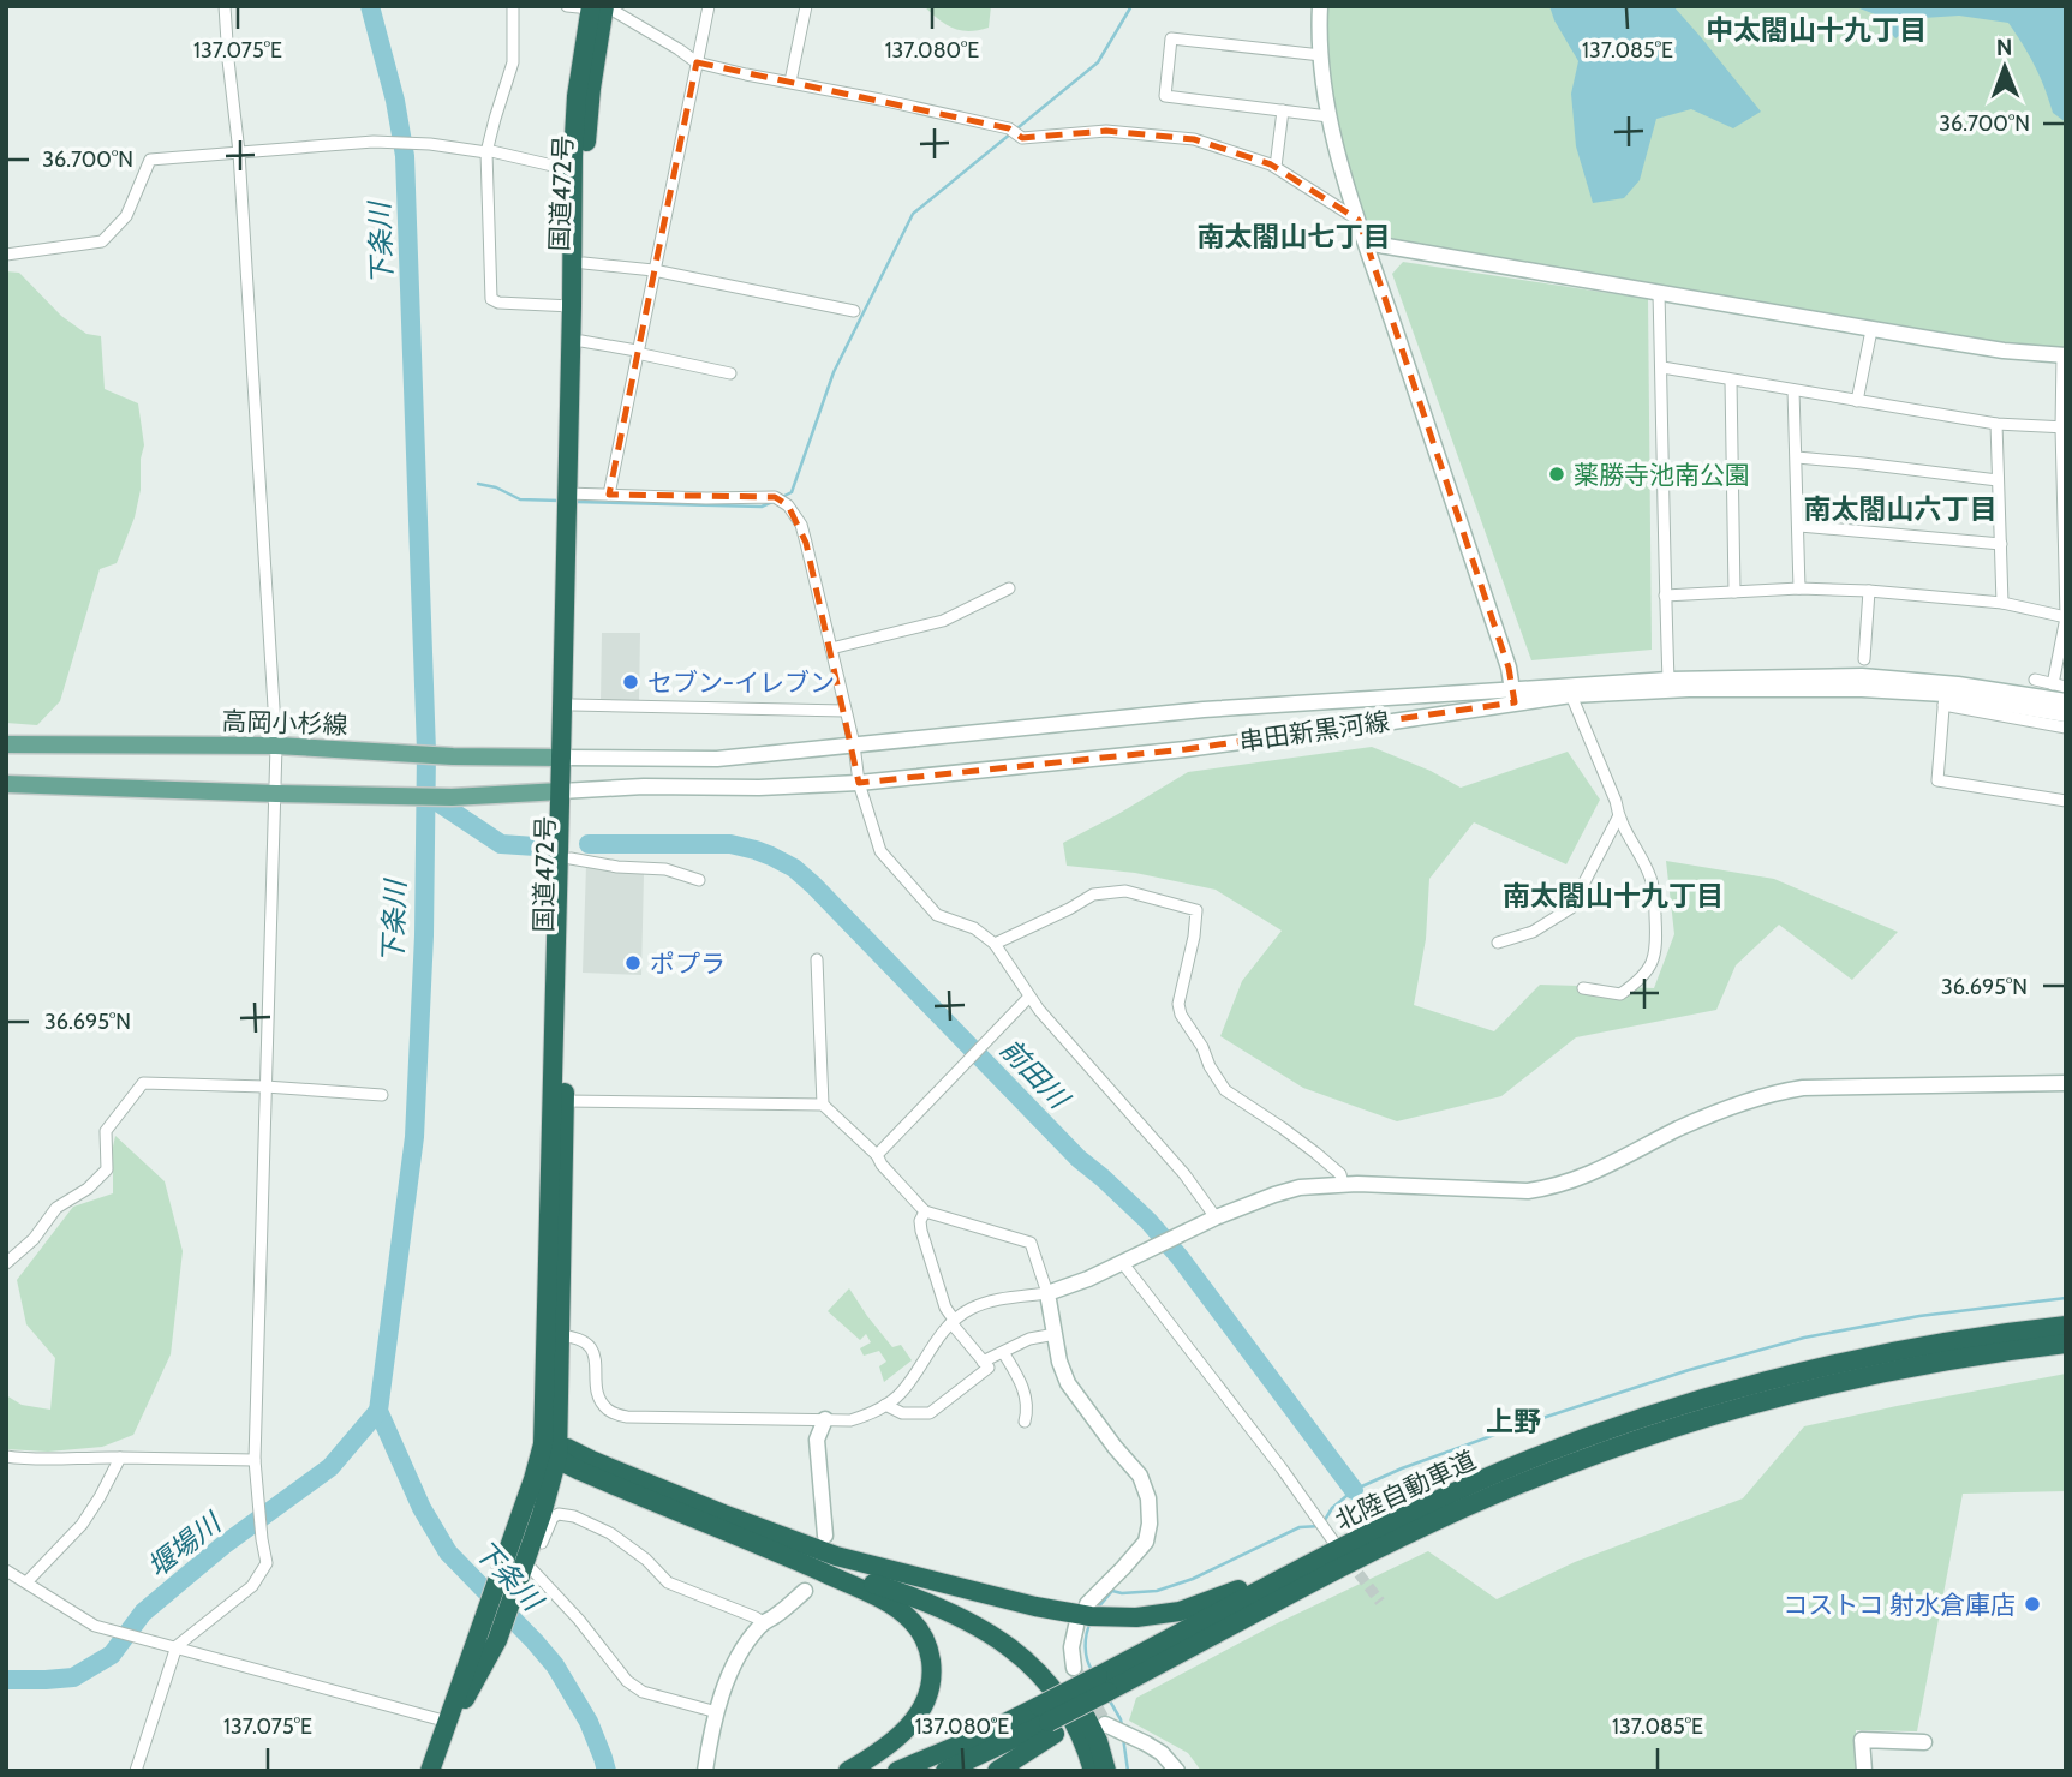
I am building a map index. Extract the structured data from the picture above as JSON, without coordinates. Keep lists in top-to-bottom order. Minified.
{"streets":{"highway":["国道472号","北陸自動車道"],"main road":["高岡小杉線"],"street":["串田新黒河線"]},"crossings":[["国道472号","高岡小杉線"],["国道472号","串田新黒河線"],["高岡小杉線","串田新黒河線"]],"districts":["中太閤山十九丁目","南太閤山七丁目","南太閤山六丁目","南太閤山十九丁目","上野"],"water":["下条川","前田川","堰場川"],"places":["薬勝寺池南公園","セブン-イレブン","ポプラ","コストコ 射水倉庫店"],"north":"top","coordinates":["137.075°E","137.080°E","137.085°E","36.700°N","36.695°N"]}
